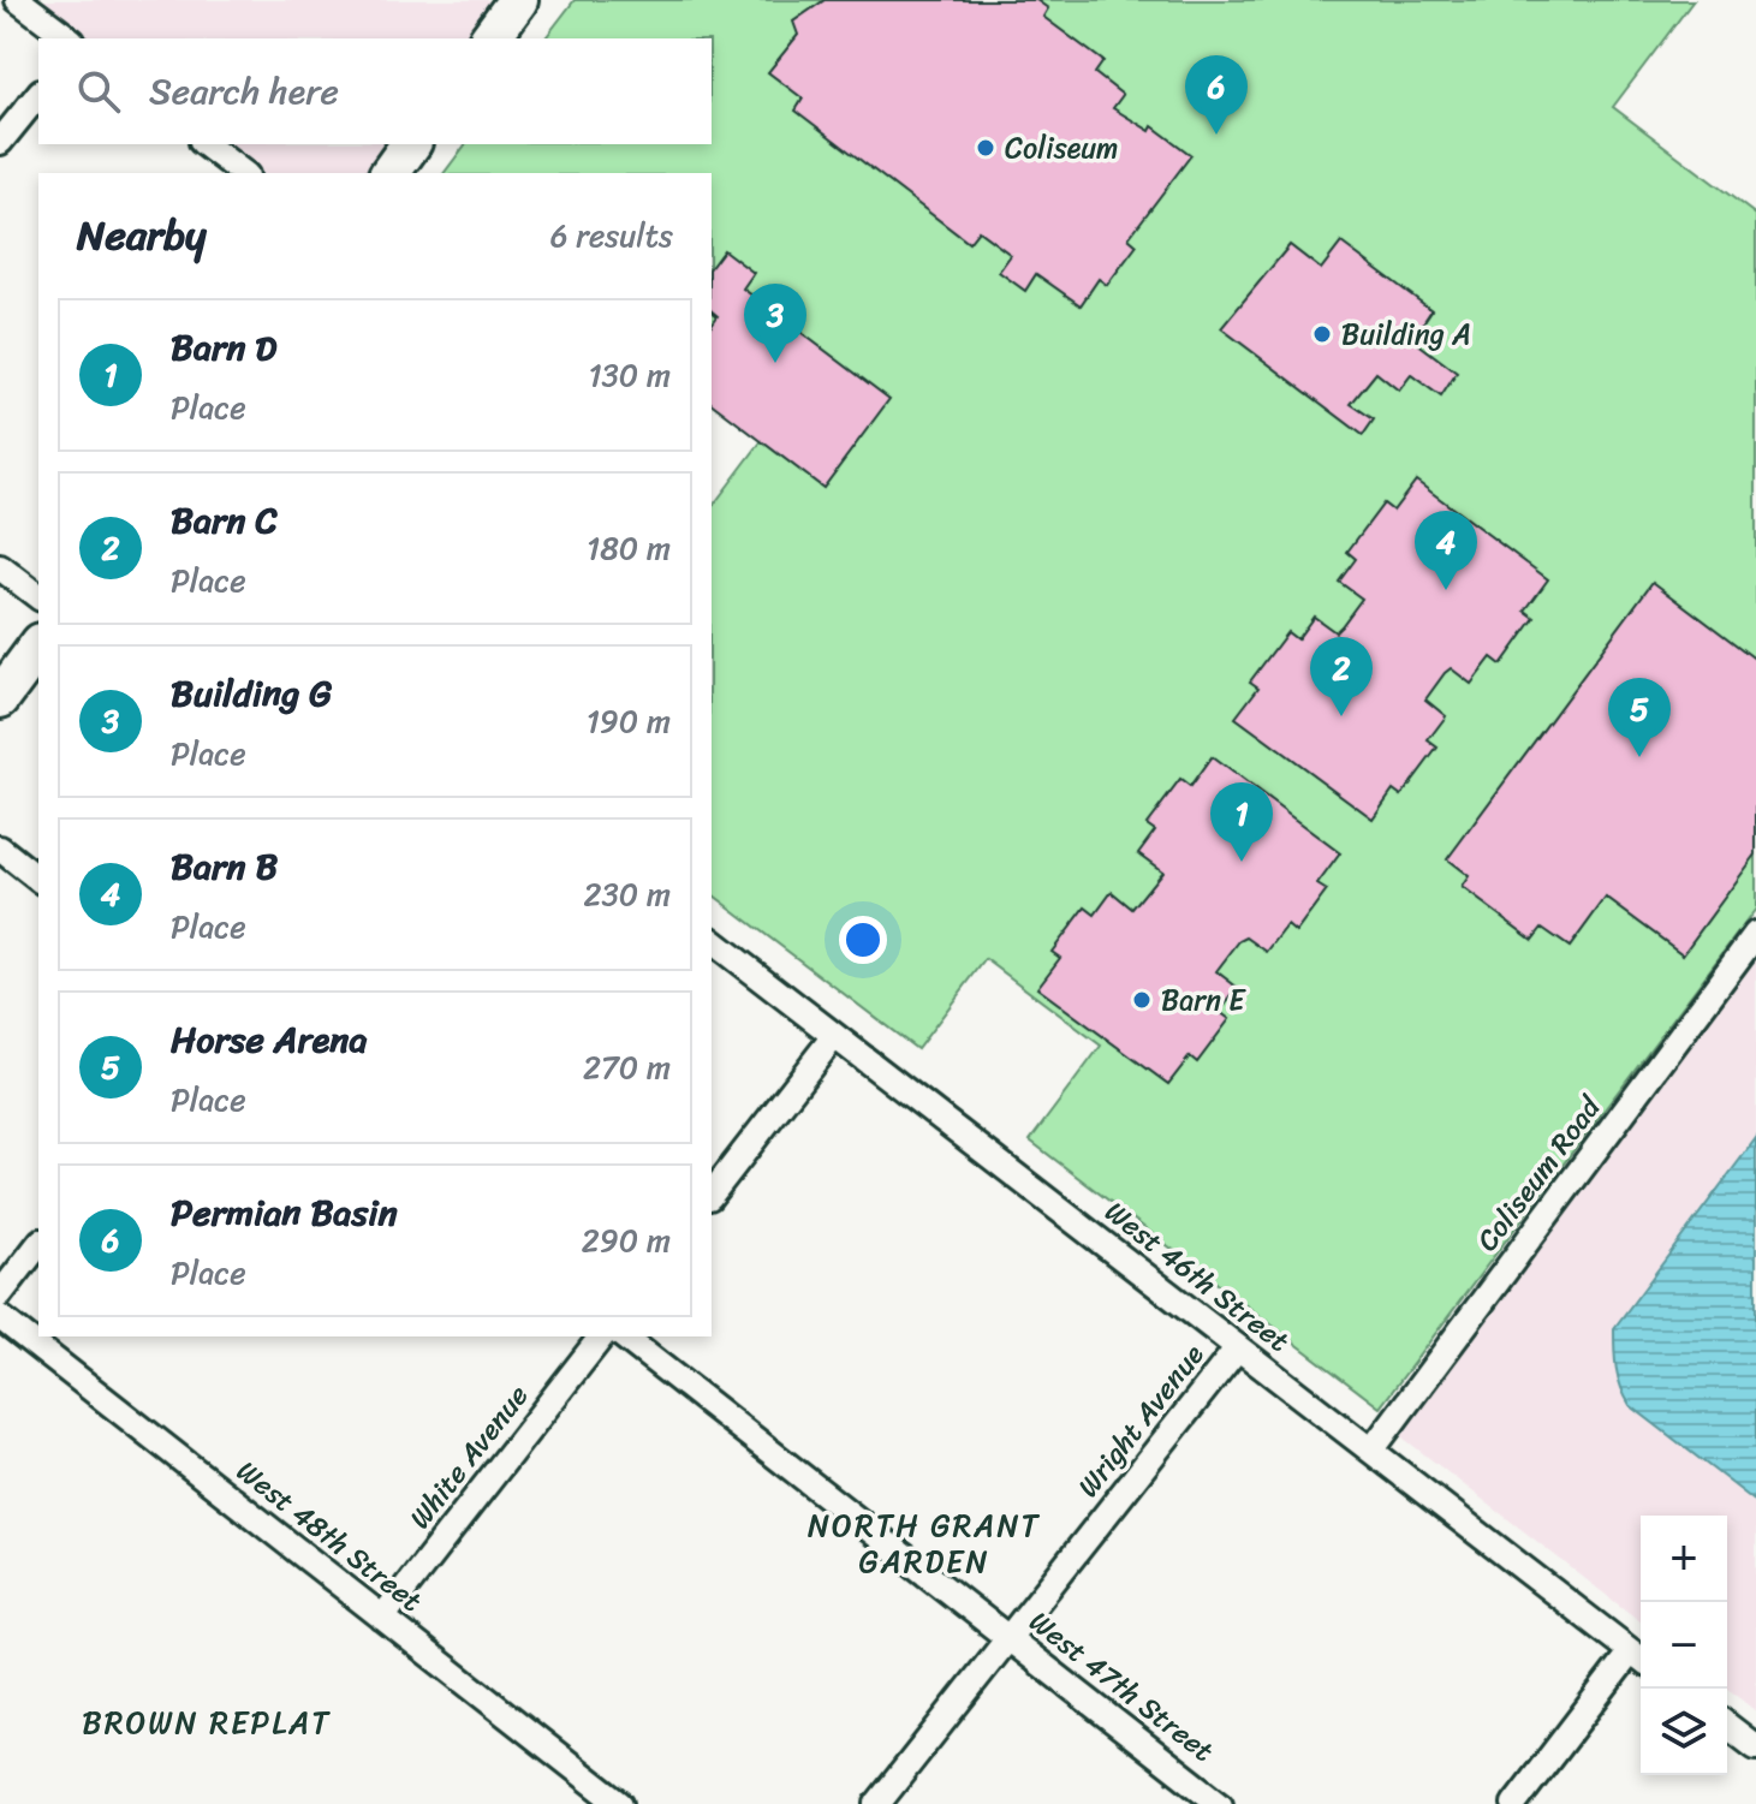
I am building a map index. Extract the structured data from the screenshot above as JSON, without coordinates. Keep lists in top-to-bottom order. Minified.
{"streets":{"street":["Coliseum Road","West 46th Street","Wright Avenue","White Avenue","West 48th Street","West 47th Street"]},"crossings":[["Coliseum Road","West 46th Street"],["West 46th Street","Wright Avenue"],["Wright Avenue","West 47th Street"],["White Avenue","West 48th Street"]],"districts":["NORTH GRANT GARDEN","BROWN REPLAT"],"places":["Coliseum","Building A","Barn E"],"page":{"search":"Search here","pins":["6","3","4","2","5","1"],"heading":["Nearby","6 results"],"list":[{"mark":"1","name":"Barn D","note":"Place","value":"130 m"},{"mark":"2","name":"Barn C","note":"Place","value":"180 m"},{"mark":"3","name":"Building G","note":"Place","value":"190 m"},{"mark":"4","name":"Barn B","note":"Place","value":"230 m"},{"mark":"5","name":"Horse Arena","note":"Place","value":"270 m"},{"mark":"6","name":"Permian Basin","note":"Place","value":"290 m"}],"map_buttons":["+","−"]}}
